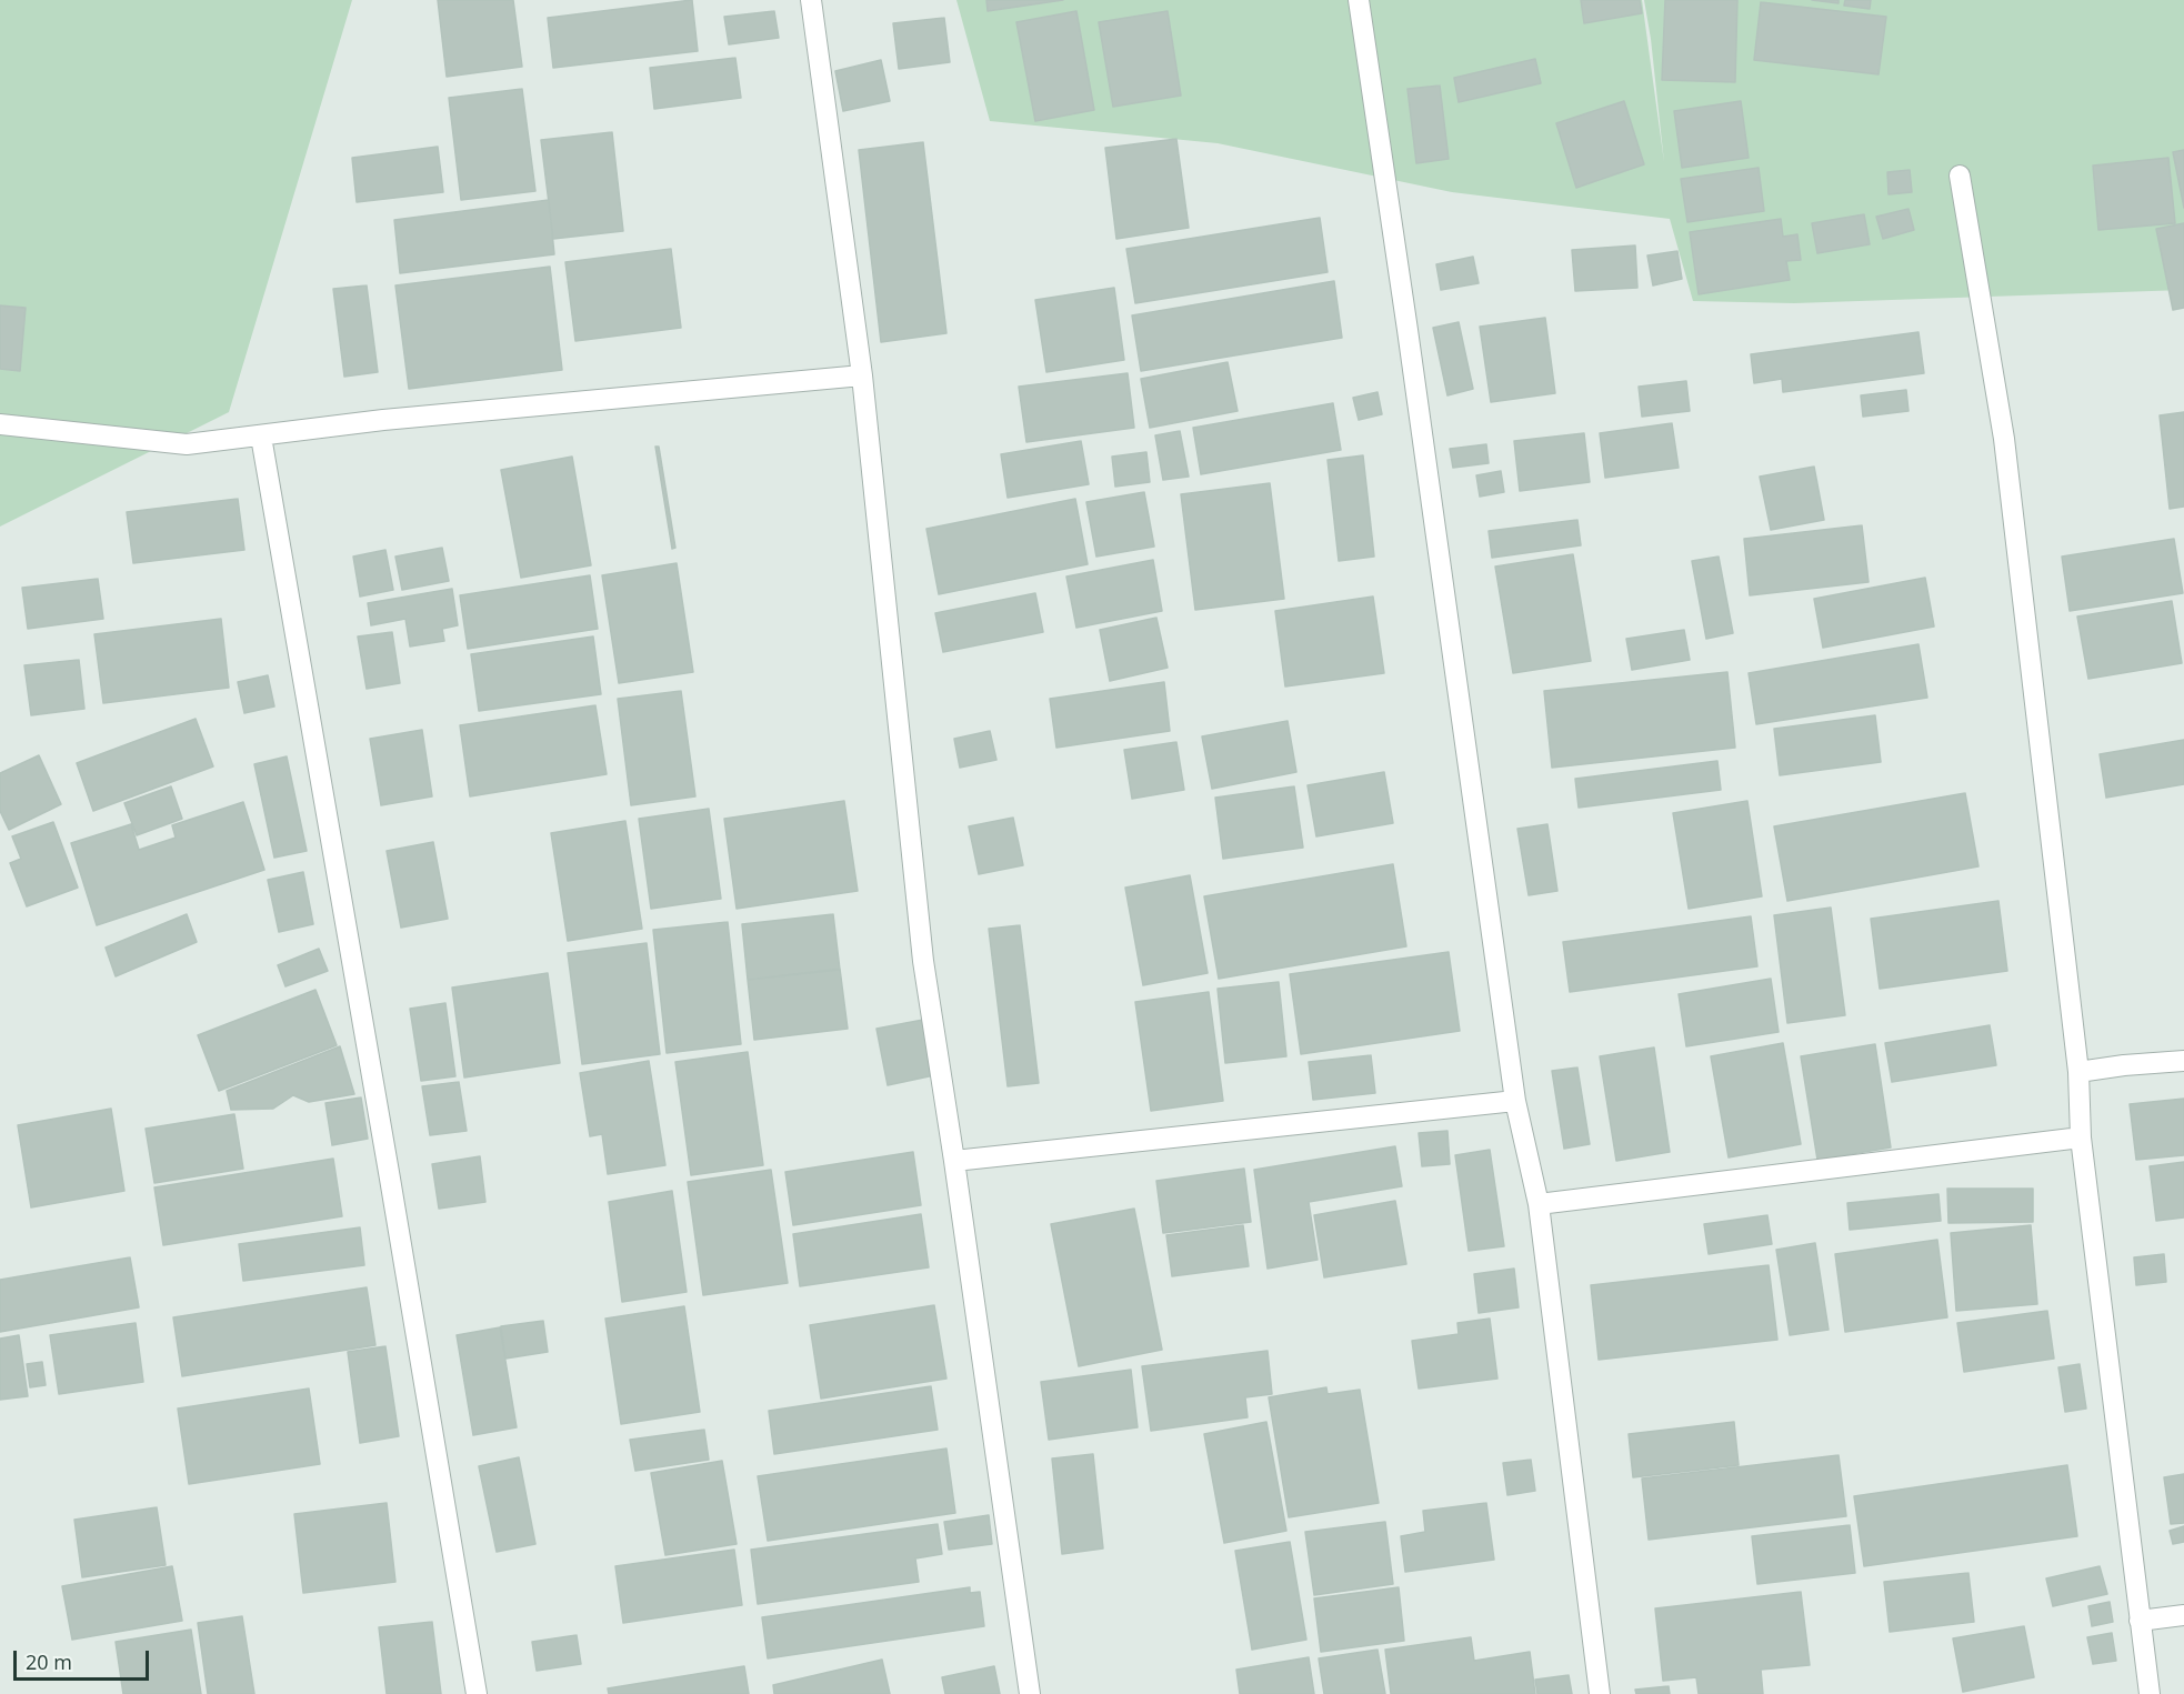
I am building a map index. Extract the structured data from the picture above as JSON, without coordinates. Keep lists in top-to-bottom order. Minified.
{"scale_bar":"20 m"}
